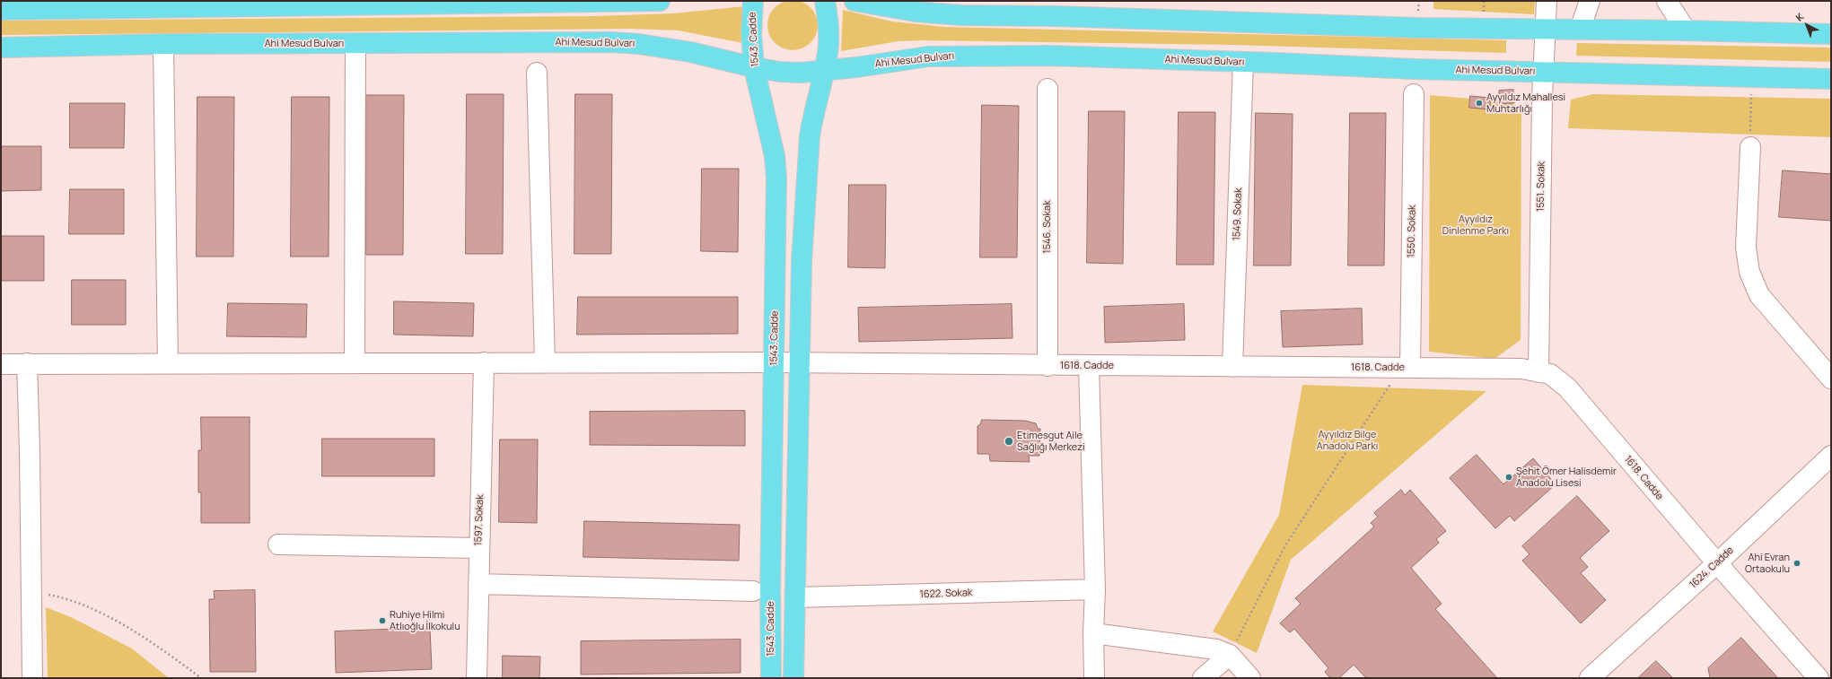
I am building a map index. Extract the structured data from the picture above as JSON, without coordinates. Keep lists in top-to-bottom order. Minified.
{"streets":{"main road":["1543. Cadde","Ahi Mesud Bulvarı"],"street":["1551. Sokak","1549. Sokak","1546. Sokak","1550. Sokak","1618. Cadde","1597. Sokak","1624. Cadde","1622. Sokak"]},"crossings":[["1543. Cadde","Ahi Mesud Bulvarı"],["1543. Cadde","1618. Cadde"],["Ahi Mesud Bulvarı","1551. Sokak"],["Ahi Mesud Bulvarı","1549. Sokak"],["1551. Sokak","1618. Cadde"],["1549. Sokak","1618. Cadde"],["1546. Sokak","1618. Cadde"],["1550. Sokak","1618. Cadde"],["1618. Cadde","1597. Sokak"],["1618. Cadde","1624. Cadde"]],"parks":["Ayyıldız Dinlenme Parkı","Ayyıldız Bilge Anadolu Parkı"],"places":["Ayyıldız Mahallesi Muhtarlığı","Etimesgut Aile Sağlığı Merkezi","Şehit Ömer Halisdemir Anadolu Lisesi","Ahi Evran Ortaokulu","Ruhiye Hilmi Atlıoğlu İlkokulu"],"north":"top left"}
